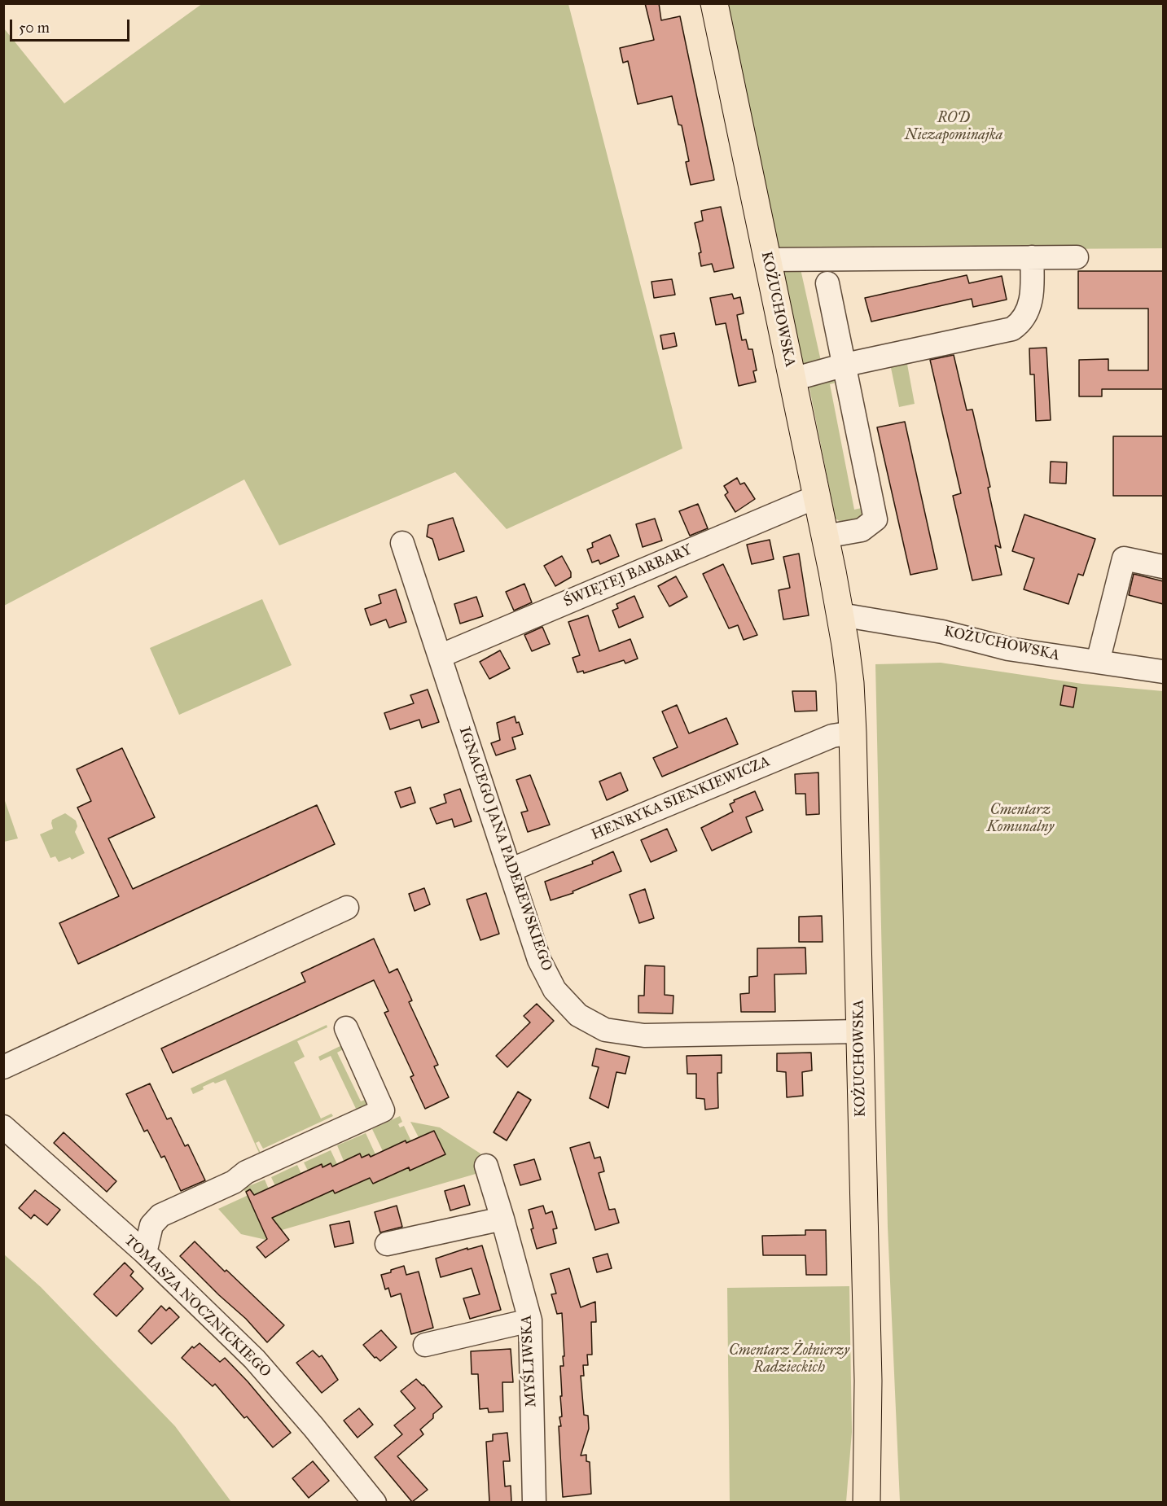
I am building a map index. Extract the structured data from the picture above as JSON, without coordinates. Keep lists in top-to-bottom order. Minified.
{"streets":{"main road":["KOŻUCHOWSKA"],"street":["ŚWIĘTEJ BARBARY","HENRYKA SIENKIEWICZA","IGNACEGO JANA PADEREWSKIEGO","TOMASZA NOCZNICKIEGO","MYŚLIWSKA"]},"crossings":[["KOŻUCHOWSKA","ŚWIĘTEJ BARBARY"],["KOŻUCHOWSKA","HENRYKA SIENKIEWICZA"],["KOŻUCHOWSKA","IGNACEGO JANA PADEREWSKIEGO"],["ŚWIĘTEJ BARBARY","IGNACEGO JANA PADEREWSKIEGO"],["HENRYKA SIENKIEWICZA","IGNACEGO JANA PADEREWSKIEGO"]],"parks":["ROD Niezapominajka","Cmentarz Komunalny","Cmentarz Żołnierzy Radzieckich"],"scale_bar":"50 m"}
